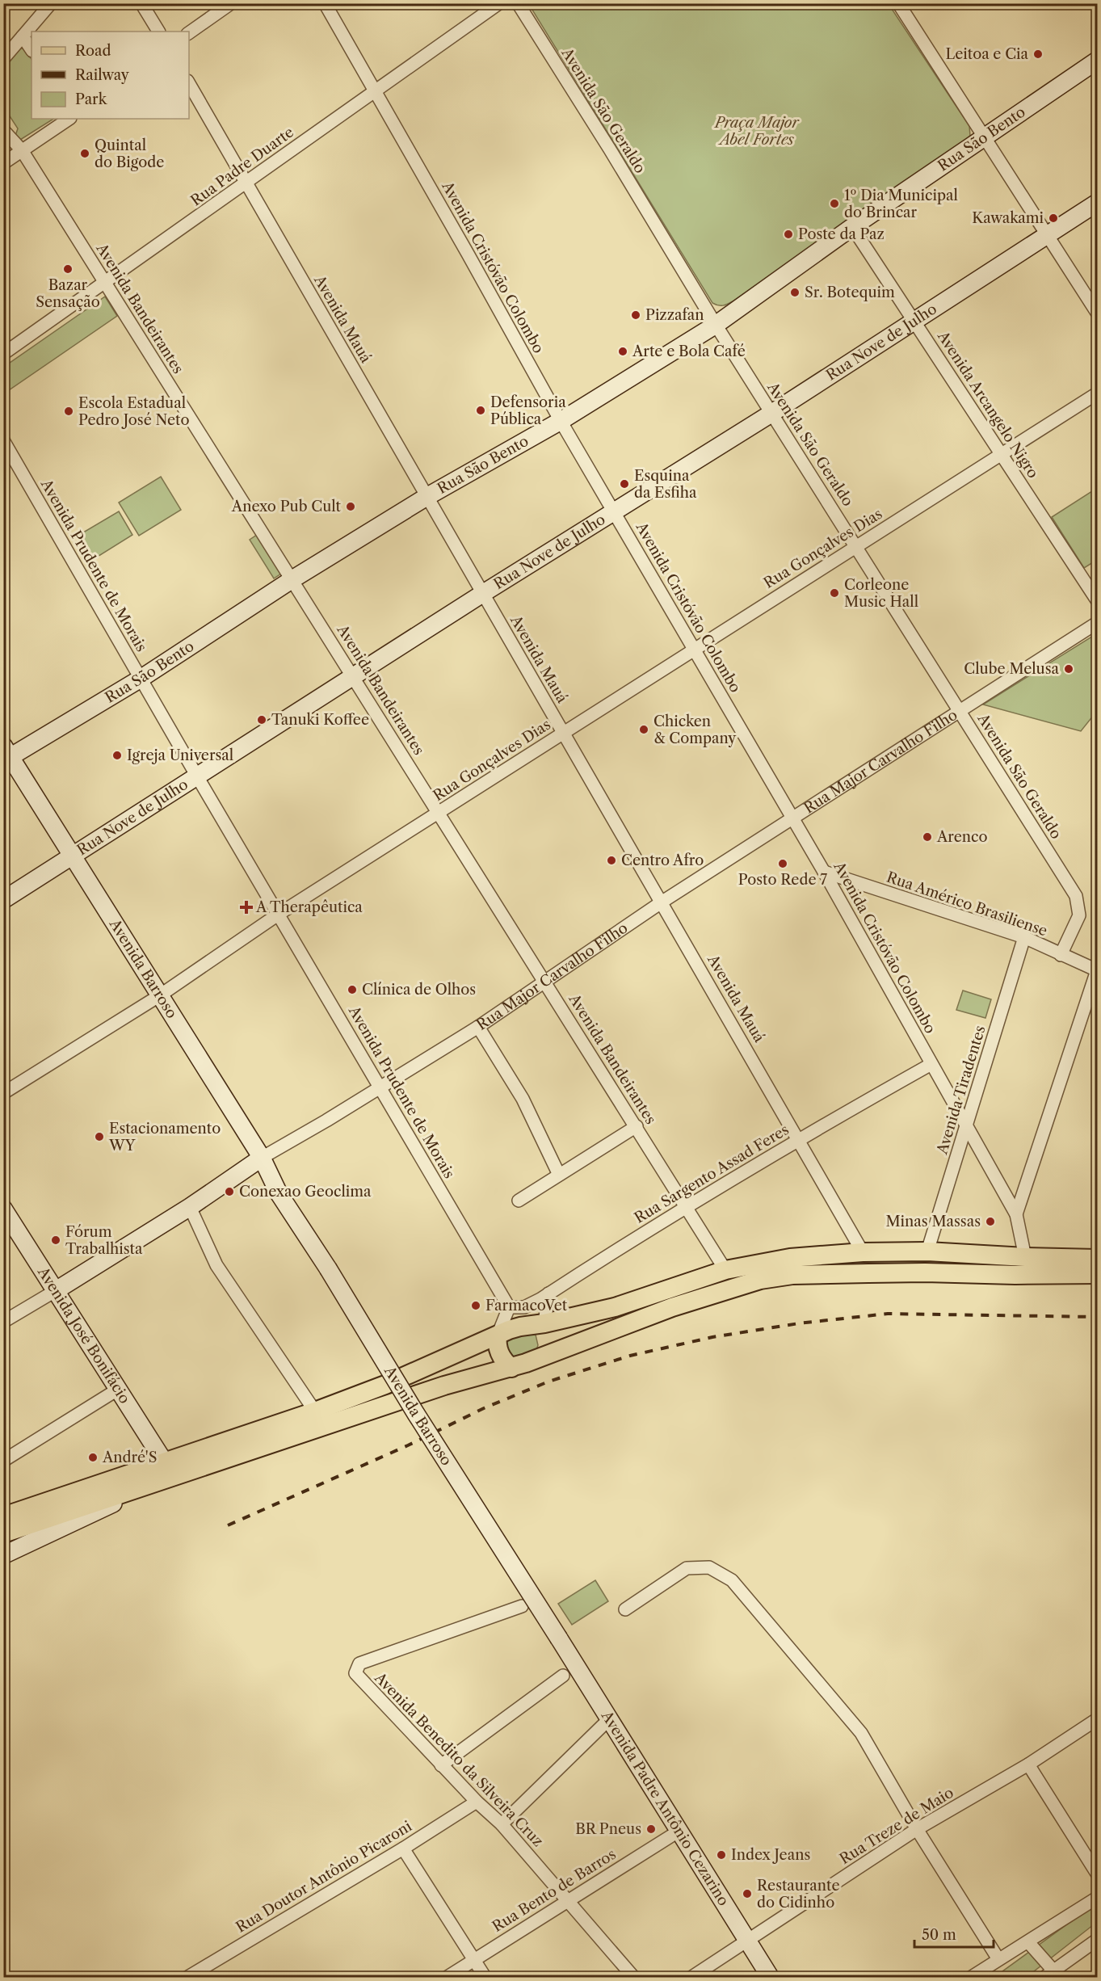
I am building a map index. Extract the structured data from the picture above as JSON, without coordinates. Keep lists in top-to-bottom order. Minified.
{"streets":{"street":["Avenida São Geraldo","Rua São Bento","Rua Padre Duarte","Avenida Cristóvão Colombo","Avenida Bandeirantes","Avenida Mauá","Rua Nove de Julho","Avenida Arcangelo Nigro","Rua Gonçalves Dias","Avenida Prudente de Morais","Rua Major Carvalho Filho","Rua Américo Brasiliense","Avenida Barroso","Avenida Tiradentes","Rua Sargento Assad Feres","Avenida José Bonifácio","Avenida Benedito da Silveira Cruz","Avenida Padre Antônio Cezarino","Rua Treze de Maio","Rua Doutor Antônio Picaroni","Rua Bento de Barros"]},"crossings":[["Avenida São Geraldo","Rua São Bento"],["Avenida São Geraldo","Rua Nove de Julho"],["Avenida São Geraldo","Rua Gonçalves Dias"],["Avenida São Geraldo","Rua Major Carvalho Filho"],["Avenida São Geraldo","Rua Américo Brasiliense"],["Rua São Bento","Avenida Cristóvão Colombo"],["Rua São Bento","Avenida Bandeirantes"],["Rua São Bento","Avenida Mauá"],["Rua São Bento","Avenida Arcangelo Nigro"],["Rua São Bento","Avenida Prudente de Morais"],["Rua São Bento","Avenida Barroso"],["Rua Padre Duarte","Avenida Cristóvão Colombo"],["Rua Padre Duarte","Avenida Bandeirantes"],["Rua Padre Duarte","Avenida Mauá"],["Avenida Cristóvão Colombo","Rua Nove de Julho"],["Avenida Cristóvão Colombo","Rua Gonçalves Dias"],["Avenida Cristóvão Colombo","Rua Major Carvalho Filho"],["Avenida Cristóvão Colombo","Rua Américo Brasiliense"],["Avenida Cristóvão Colombo","Avenida Tiradentes"],["Avenida Cristóvão Colombo","Rua Sargento Assad Feres"],["Avenida Bandeirantes","Rua Nove de Julho"],["Avenida Bandeirantes","Rua Gonçalves Dias"],["Avenida Bandeirantes","Rua Major Carvalho Filho"],["Avenida Bandeirantes","Rua Sargento Assad Feres"],["Avenida Mauá","Rua Nove de Julho"],["Avenida Mauá","Rua Gonçalves Dias"],["Avenida Mauá","Rua Major Carvalho Filho"],["Avenida Mauá","Rua Sargento Assad Feres"],["Rua Nove de Julho","Avenida Arcangelo Nigro"],["Rua Nove de Julho","Avenida Prudente de Morais"],["Rua Nove de Julho","Avenida Barroso"],["Avenida Arcangelo Nigro","Rua Gonçalves Dias"],["Rua Gonçalves Dias","Avenida Prudente de Morais"],["Rua Gonçalves Dias","Avenida Barroso"],["Avenida Prudente de Morais","Rua Major Carvalho Filho"],["Avenida Prudente de Morais","Rua Sargento Assad Feres"],["Rua Major Carvalho Filho","Avenida Barroso"],["Rua Major Carvalho Filho","Avenida José Bonifácio"],["Rua Américo Brasiliense","Avenida Tiradentes"],["Avenida Barroso","Avenida Padre Antônio Cezarino"],["Avenida Benedito da Silveira Cruz","Rua Doutor Antônio Picaroni"],["Avenida Benedito da Silveira Cruz","Rua Bento de Barros"],["Avenida Padre Antônio Cezarino","Rua Treze de Maio"],["Avenida Padre Antônio Cezarino","Rua Bento de Barros"]],"parks":["Praça Major Abel Fortes"],"places":{"other":["Leitoa e Cia","Quintal do Bigode","1º Dia Municipal do Brincar","Kawakami","Poste da Paz","Bazar Sensação","Sr. Botequim","Pizzafan","Arte e Bola Café","Defensoria Pública","Escola Estadual Pedro José Neto","Esquina da Esfiha","Anexo Pub Cult","Corleone Music Hall","Clube Melusa","Tanuki Koffee","Chicken & Company","Igreja Universal","Arenco","Centro Afro","Posto Rede 7","Clínica de Olhos","Estacionamento WY","Conexao Geoclima","Minas Massas","Fórum Trabalhista","FarmacoVet","André'S","BR Pneus","Index Jeans","Restaurante do Cidinho"],"health":["A Therapêutica"]},"legend":["Road","Railway","Park"],"scale_bar":"50 m"}
